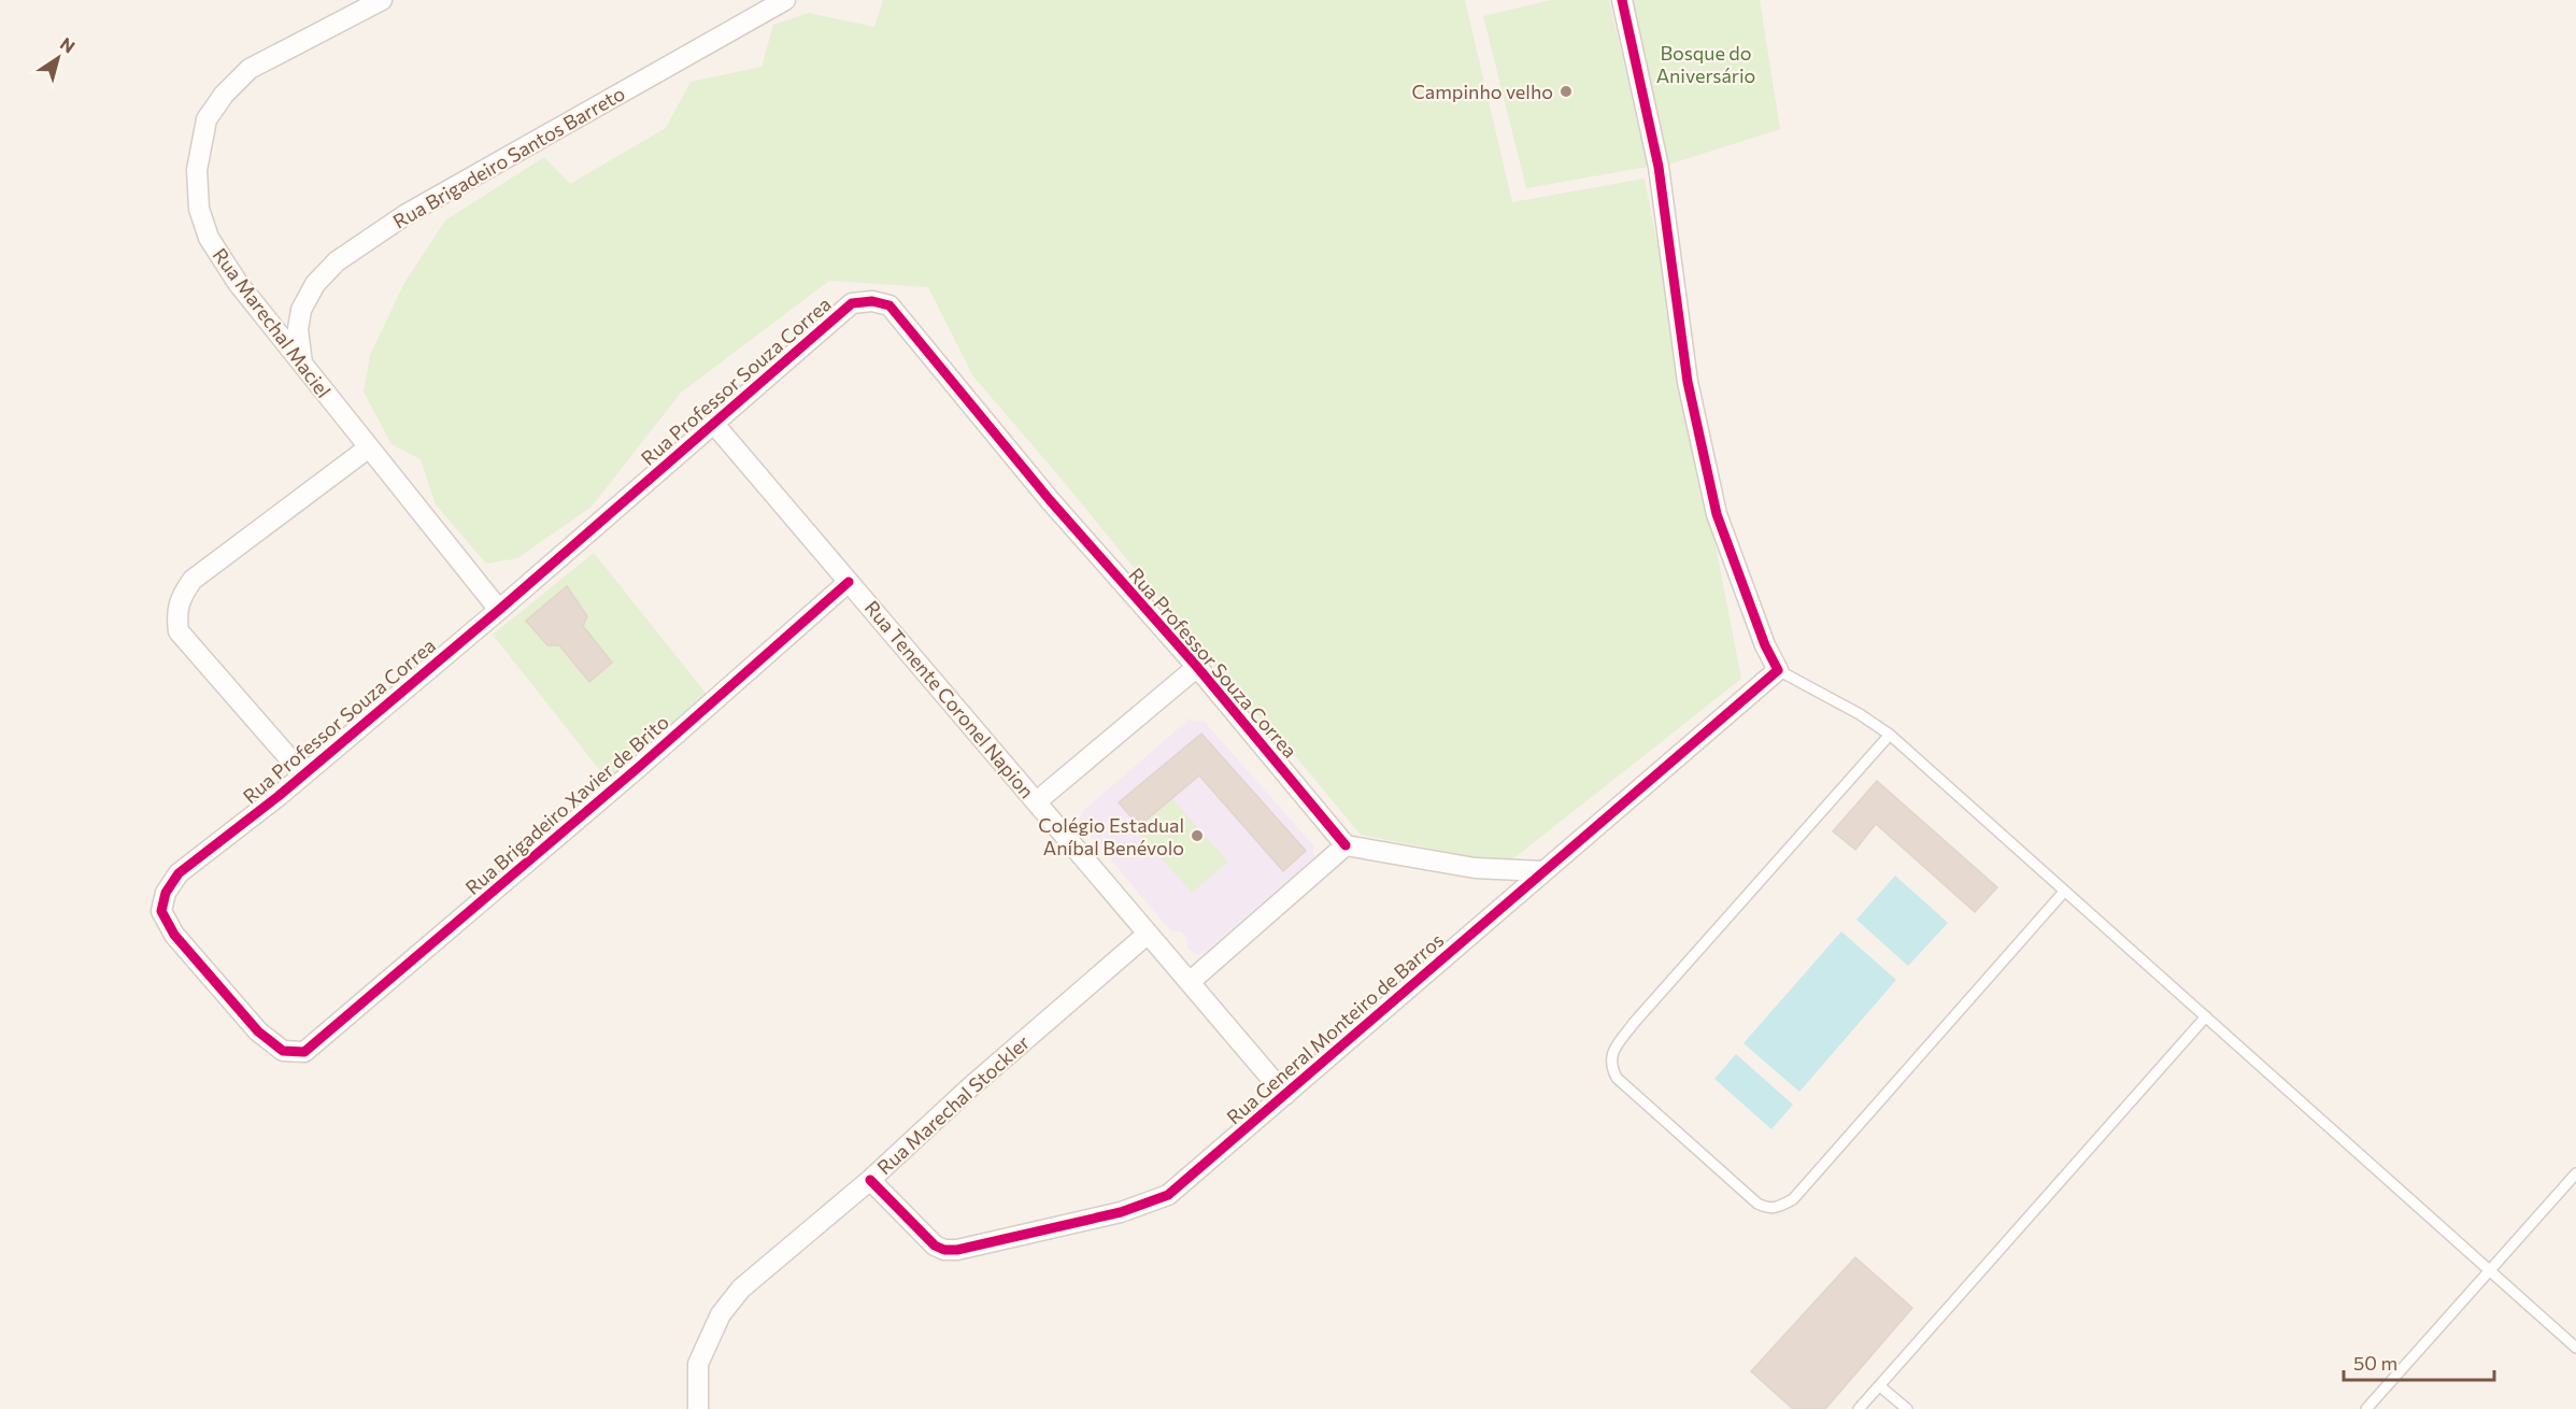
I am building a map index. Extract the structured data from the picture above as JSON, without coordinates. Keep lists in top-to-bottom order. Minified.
{"streets":{"street":["Rua Brigadeiro Santos Barreto","Rua Marechal Maciel","Rua Professor Souza Correa","Rua Tenente Coronel Napion","Rua Brigadeiro Xavier de Brito","Rua General Monteiro de Barros","Rua Marechal Stockler"]},"crossings":[["Rua Brigadeiro Santos Barreto","Rua Marechal Maciel"],["Rua Marechal Maciel","Rua Professor Souza Correa"],["Rua Professor Souza Correa","Rua Tenente Coronel Napion"],["Rua Professor Souza Correa","Rua Brigadeiro Xavier de Brito"],["Rua Tenente Coronel Napion","Rua Brigadeiro Xavier de Brito"],["Rua Tenente Coronel Napion","Rua General Monteiro de Barros"],["Rua Tenente Coronel Napion","Rua Marechal Stockler"],["Rua General Monteiro de Barros","Rua Marechal Stockler"]],"parks":["Bosque do Aniversário"],"places":["Campinho velho","Colégio Estadual Aníbal Benévolo"],"scale_bar":"50 m","north":"top right"}
